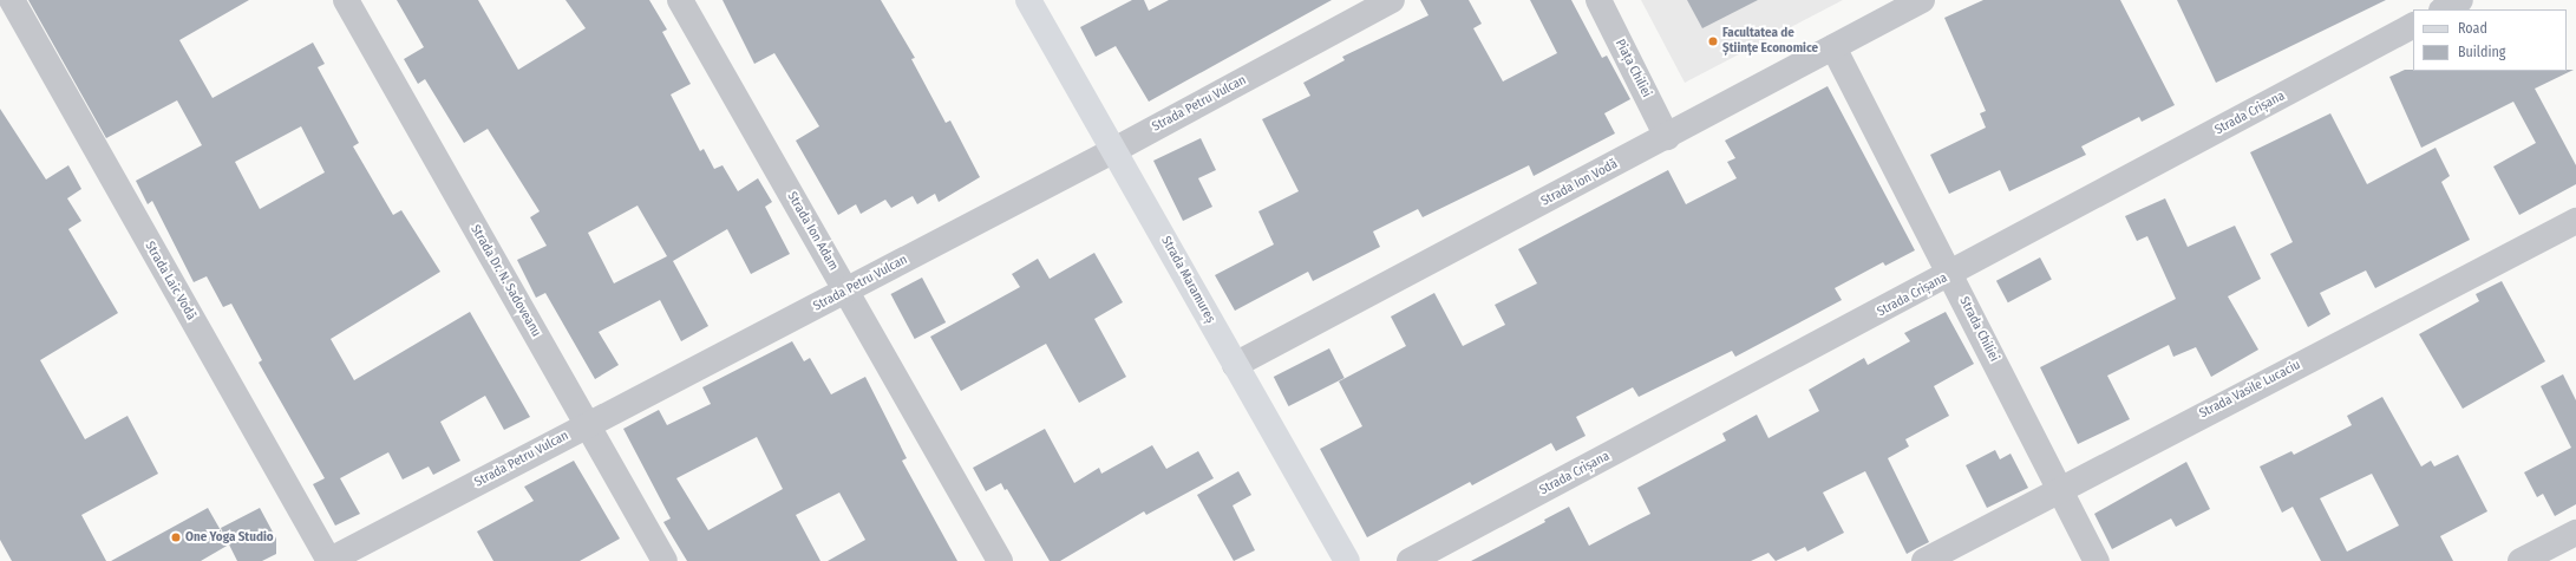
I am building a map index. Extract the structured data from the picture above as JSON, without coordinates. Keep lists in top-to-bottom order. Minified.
{"streets":{"street":["Piața Chiliei","Strada Petru Vulcan","Strada Crișana","Strada Ion Vodă","Strada Ion Adam","Strada Maramureș","Strada Laic Vodă","Strada Dr. N. Sadoveanu","Strada Chiliei","Strada Vasile Lucaciu"]},"crossings":[["Piața Chiliei","Strada Ion Vodă"],["Strada Petru Vulcan","Strada Ion Adam"],["Strada Petru Vulcan","Strada Maramureș"],["Strada Petru Vulcan","Strada Laic Vodă"],["Strada Petru Vulcan","Strada Dr. N. Sadoveanu"],["Strada Crișana","Strada Chiliei"],["Strada Ion Vodă","Strada Maramureș"],["Strada Ion Vodă","Strada Chiliei"],["Strada Chiliei","Strada Vasile Lucaciu"]],"places":["Facultatea de Științe Economice","One Yoga Studio"],"legend":["Road","Building"]}
